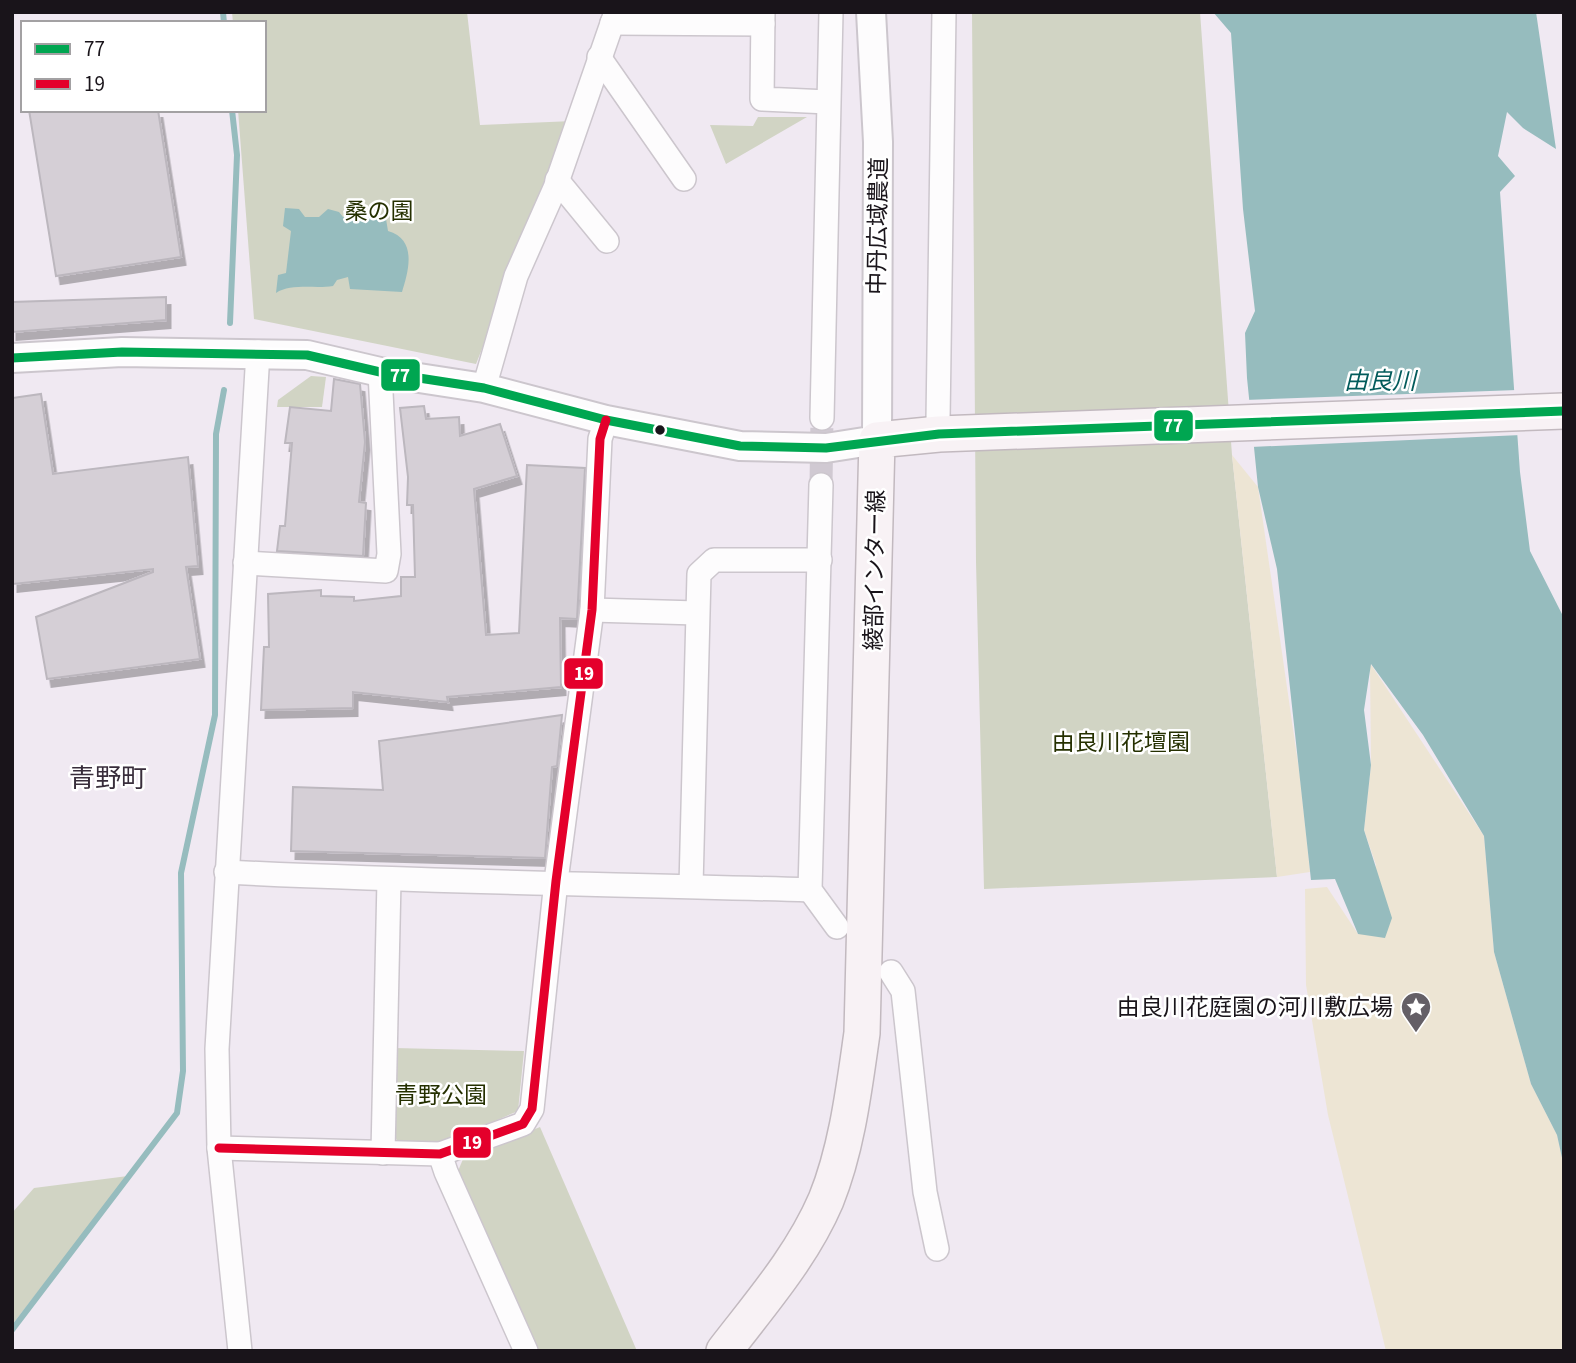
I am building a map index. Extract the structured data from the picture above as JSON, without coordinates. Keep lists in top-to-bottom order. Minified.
{"streets":{"main road":["綾部インター線"],"street":["中丹広域農道"]},"crossings":[["中丹広域農道","綾部インター線"]],"districts":["青野町"],"water":["由良川"],"parks":["桑の園","由良川花壇園","青野公園"],"places":{"place":["由良川花庭園の河川敷広場"]},"lines":["transit line 77","transit line 19"],"legend":["77","19"]}
